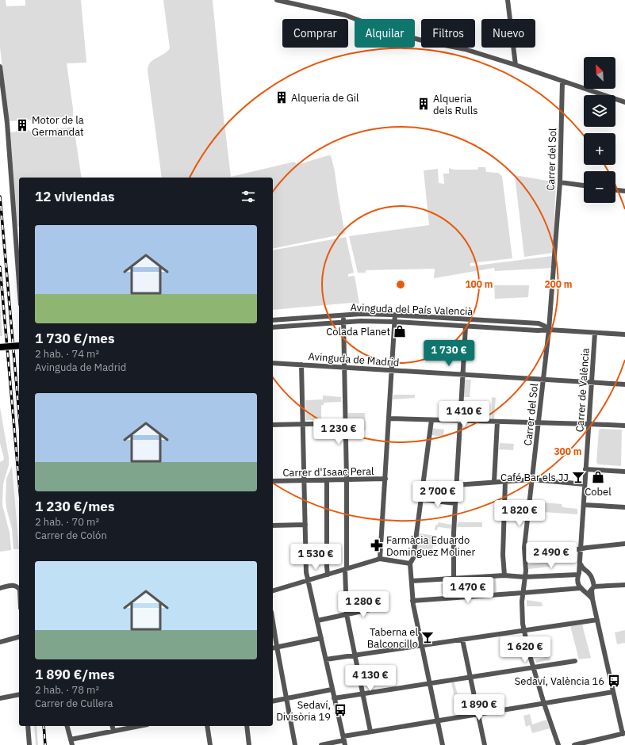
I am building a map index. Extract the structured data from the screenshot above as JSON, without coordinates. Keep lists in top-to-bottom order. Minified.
{"streets":{"street":["Carrer del Sol","Avinguda del País Valencià","Avinguda de Madrid","Carrer de València","Carrer d'Isaac Peral"]},"crossings":[["Carrer del Sol","Avinguda del País Valencià"],["Carrer del Sol","Avinguda de Madrid"],["Avinguda del País Valencià","Carrer de València"],["Avinguda de Madrid","Carrer de València"]],"places":{"building":["Alqueria de Gil","Alqueria dels Rulls","Motor de la Germandat"],"shop":["Colada Planet","Cobel"],"bar":["Café Bar els JJ","Taberna el Balconcillo"],"pharmacy":["Farmàcia Eduardo Dominguez Moliner"],"bus stop":["Sedaví, València 16","Sedaví, Divisòria 19"]},"north":"top left","page":{"chip":["Comprar","Alquilar","Filtros","Nuevo"],"map_buttons":["+","−"],"heading":"12 viviendas","list":[{"name":"1 730 €/mes","note":"2 hab. · 74 m² · Avinguda de Madrid"},{"name":"1 230 €/mes","note":"2 hab. · 70 m² · Carrer de Colón"},{"name":"1 890 €/mes","note":"2 hab. · 78 m² · Carrer de Cullera"}],"price":["1 730 €","1 410 €","1 230 €","2 700 €","1 820 €","2 490 €","1 530 €","1 470 €","1 280 €","1 620 €","4 130 €","1 890 €"]},"rings":["100 m","200 m","300 m"]}
